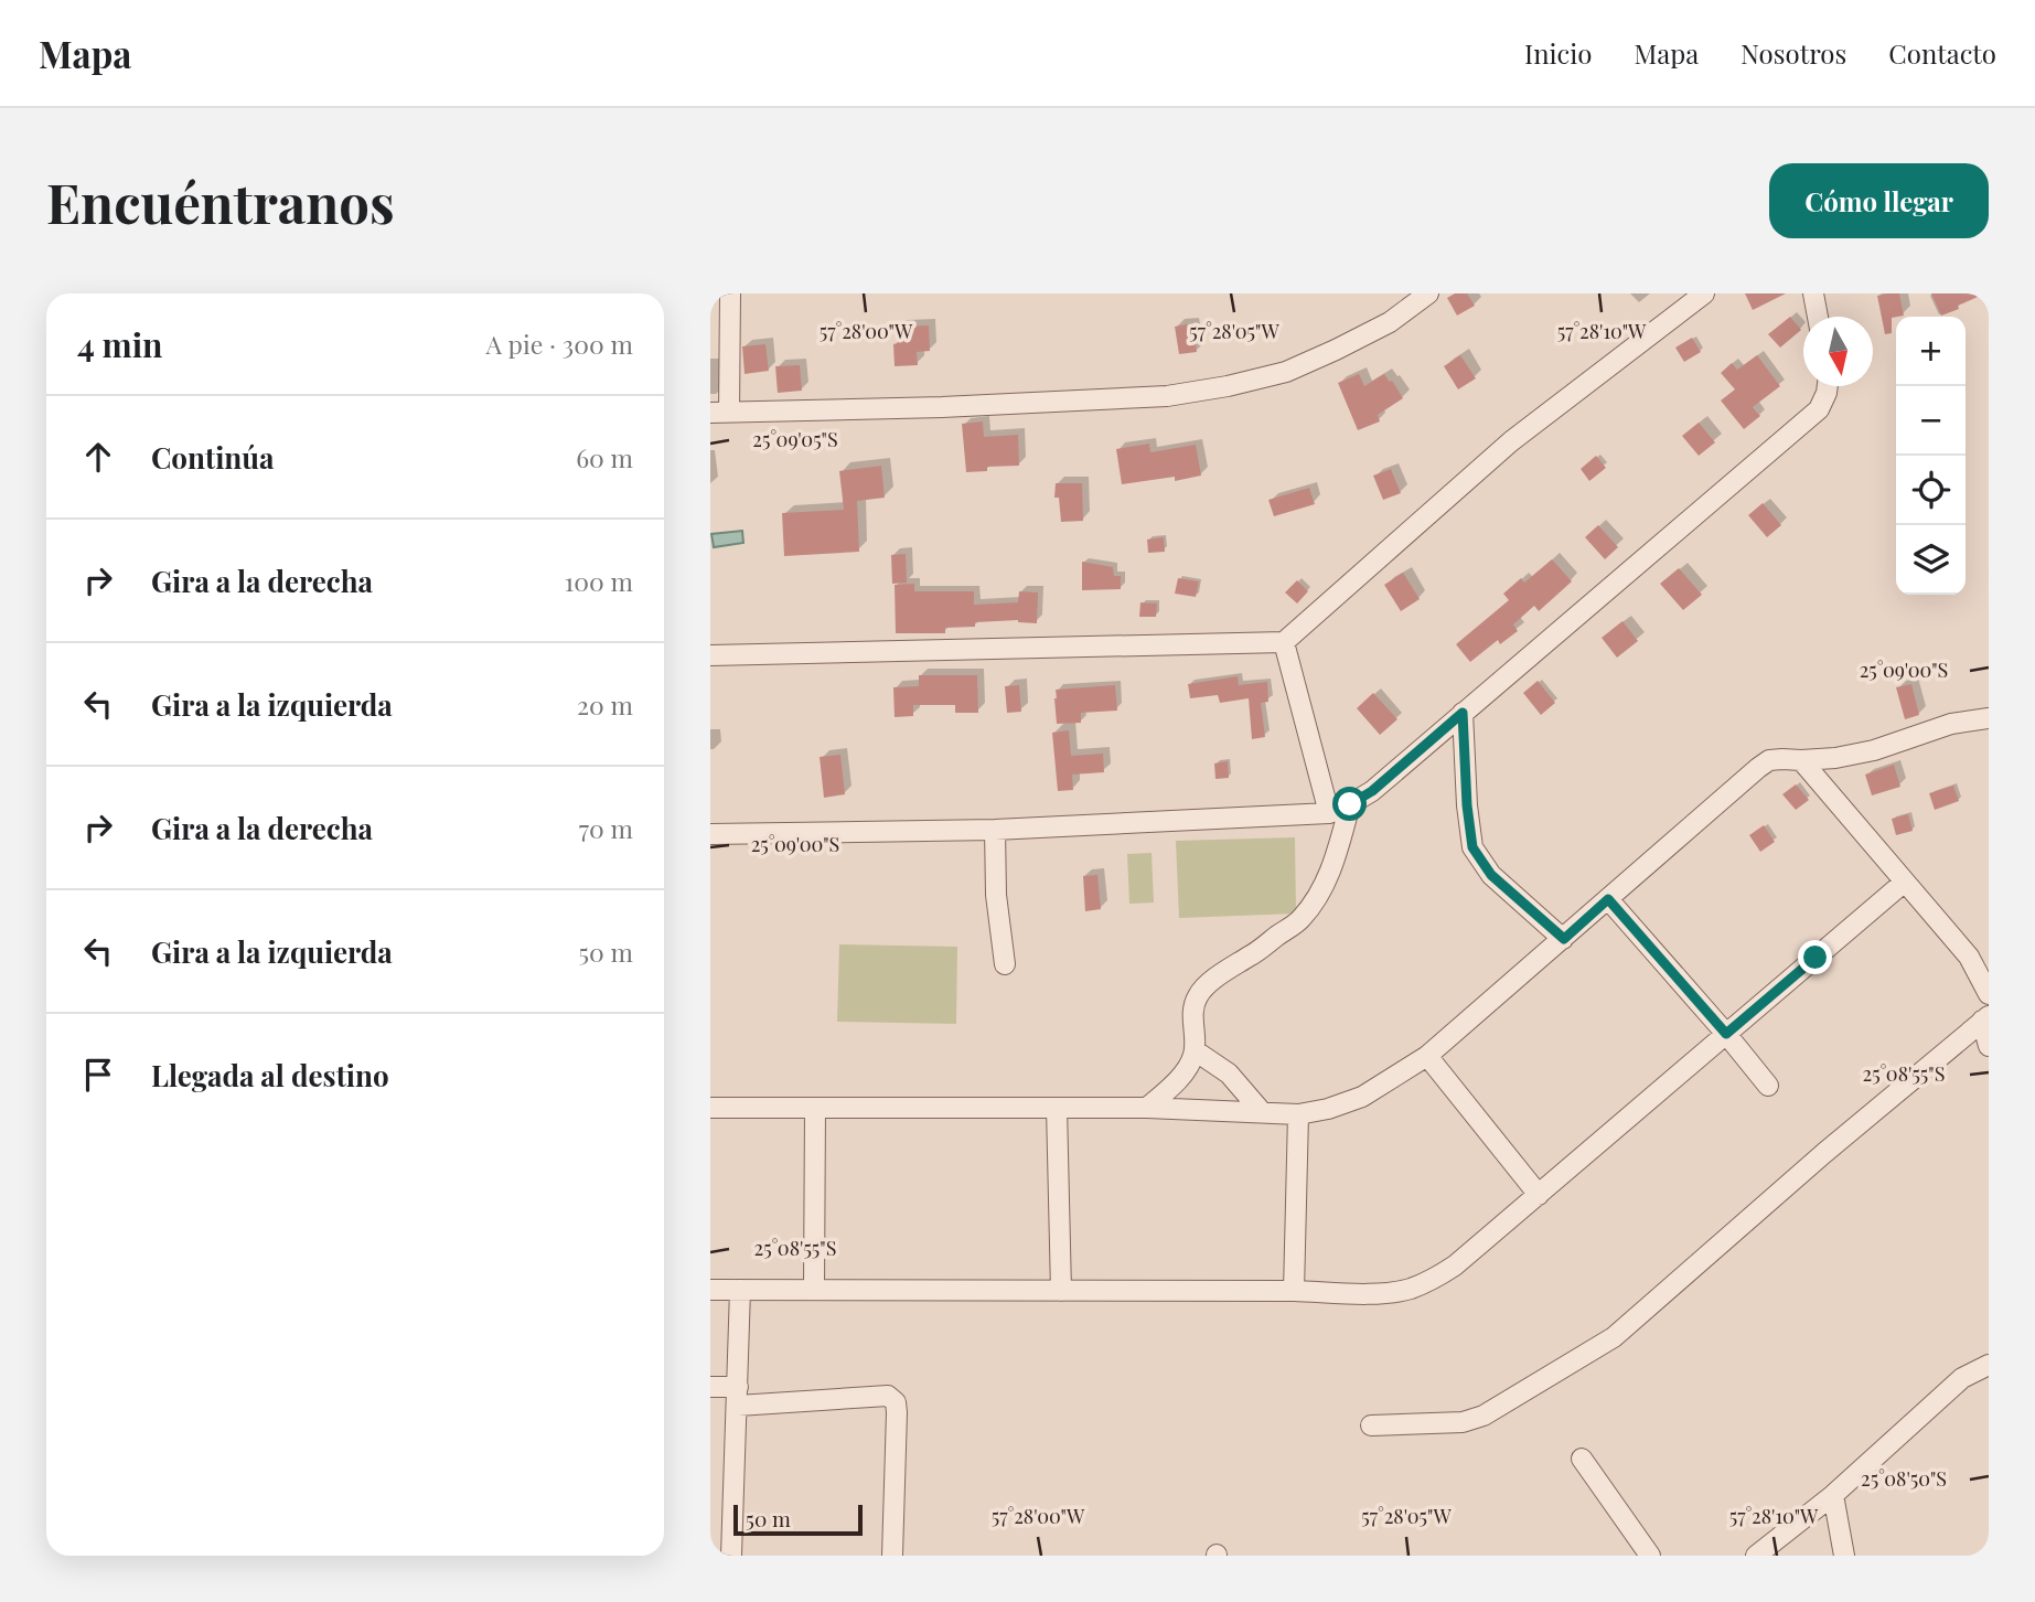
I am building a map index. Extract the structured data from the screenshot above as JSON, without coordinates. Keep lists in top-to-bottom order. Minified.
{"scale_bar":"50 m","north":"bottom","page":{"header":"Mapa","nav":["Inicio","Mapa","Nosotros","Contacto"],"buttons":"Cómo llegar","title":"Encuéntranos","heading":["4 min","A pie · 300 m"],"map_buttons":["+","−"],"list":[["Continúa","60 m"],["Gira a la derecha","100 m"],["Gira a la izquierda","20 m"],["Gira a la derecha","70 m"],["Gira a la izquierda","50 m"],"Llegada al destino"],"scale":"50 m"},"coordinates":["57°28'00\"W","57°28'05\"W","57°28'10\"W","25°09'05\"S","25°09'00\"S","25°08'55\"S","25°08'50\"S"]}
